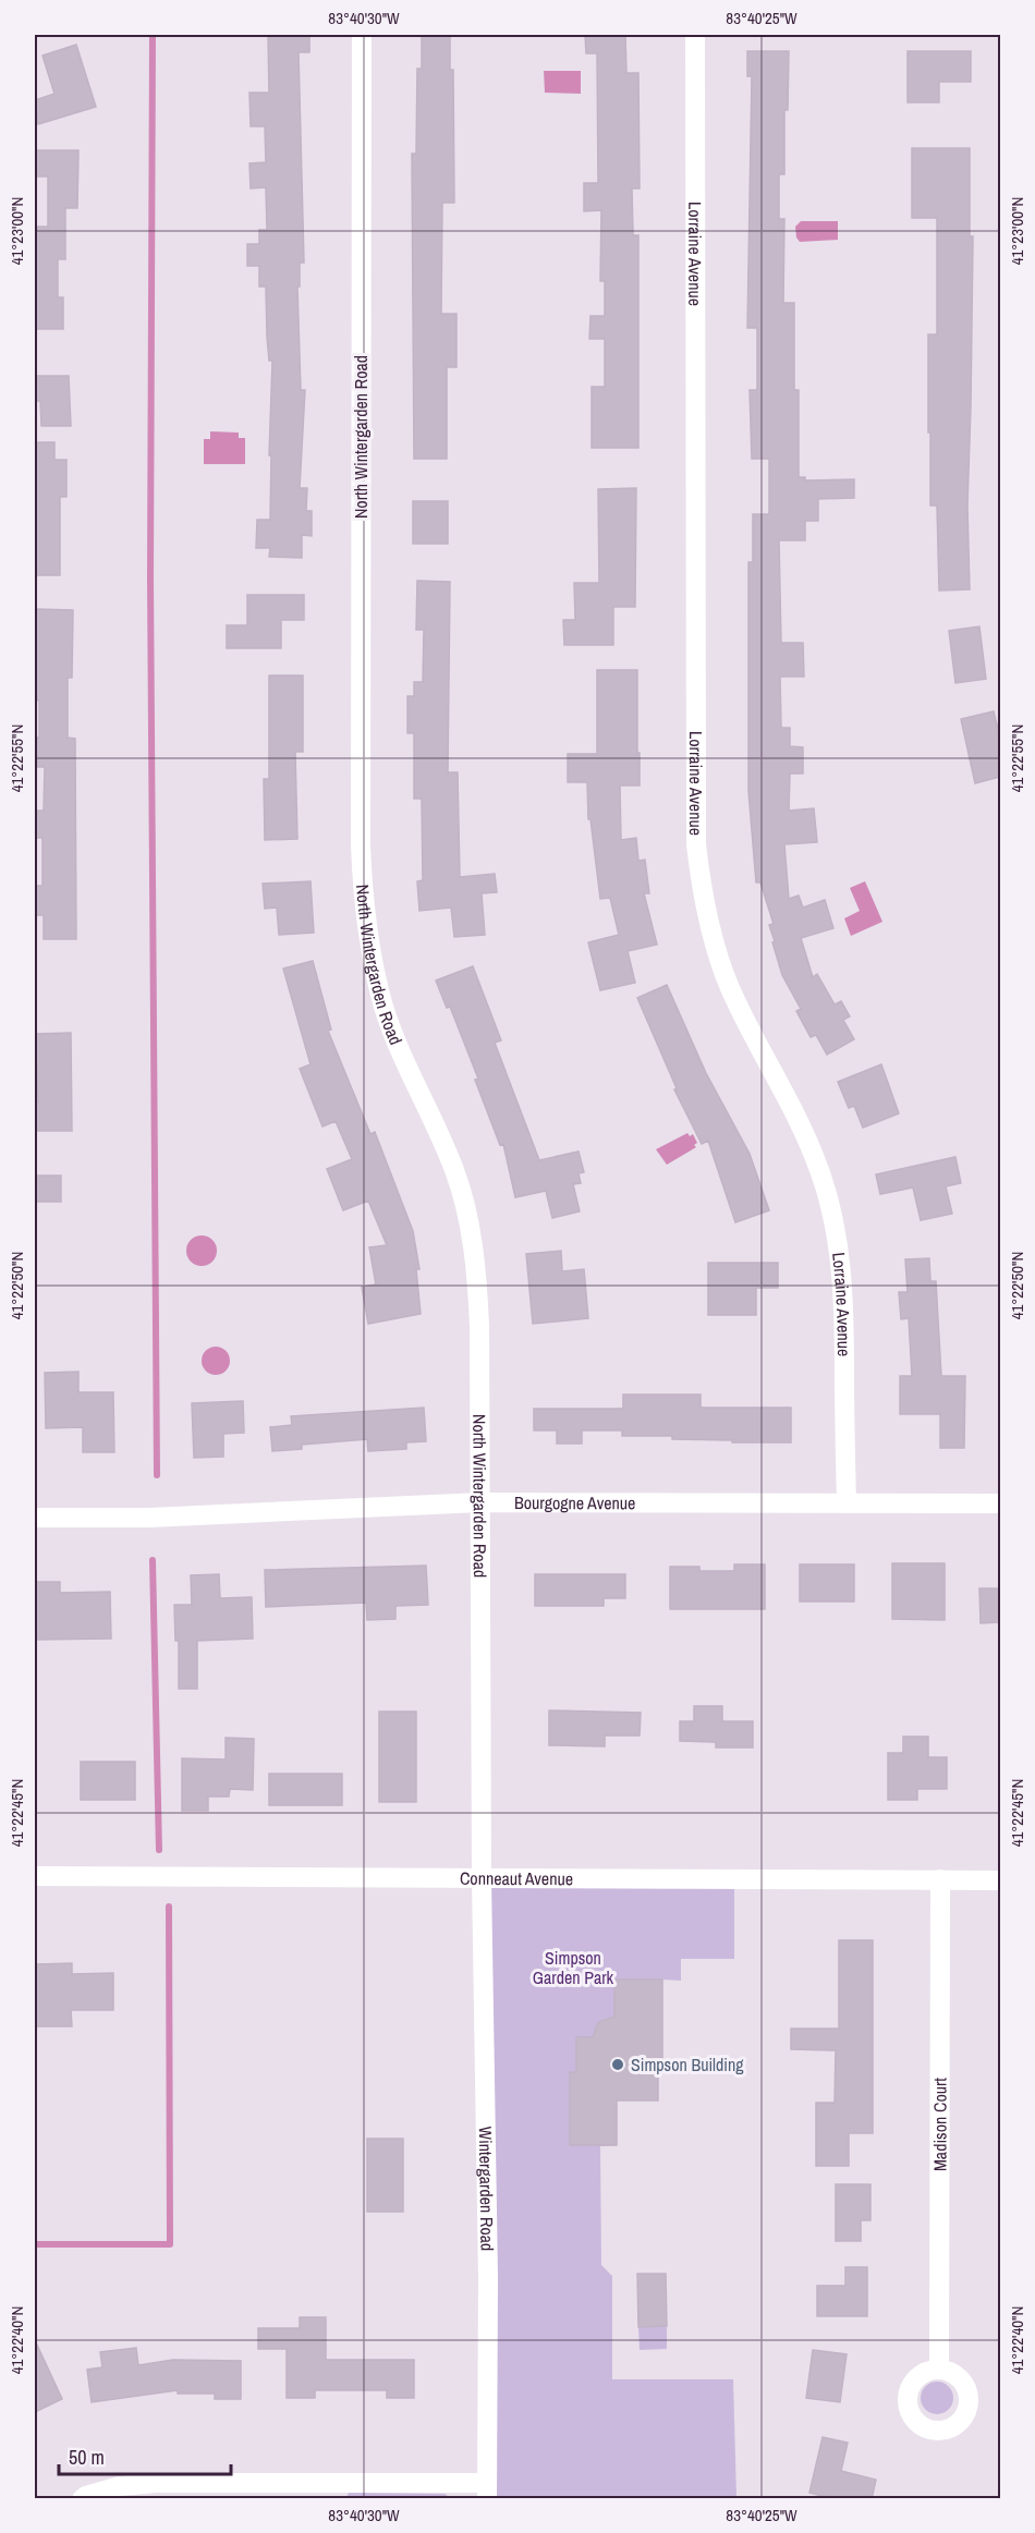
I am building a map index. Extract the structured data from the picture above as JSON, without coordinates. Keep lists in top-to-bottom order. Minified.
{"streets":{"street":["Lorraine Avenue","North Wintergarden Road","Bourgogne Avenue","Conneaut Avenue","Madison Court","Wintergarden Road"]},"crossings":[["Lorraine Avenue","Bourgogne Avenue"],["North Wintergarden Road","Bourgogne Avenue"],["North Wintergarden Road","Conneaut Avenue"],["North Wintergarden Road","Wintergarden Road"],["Conneaut Avenue","Madison Court"],["Conneaut Avenue","Wintergarden Road"]],"parks":["Simpson Garden Park"],"places":["Simpson Building"],"scale_bar":"50 m","coordinates":["83°40'30\"W","83°40'25\"W","41°23'00\"N","41°22'55\"N","41°22'50\"N","41°22'45\"N","41°22'40\"N"]}
